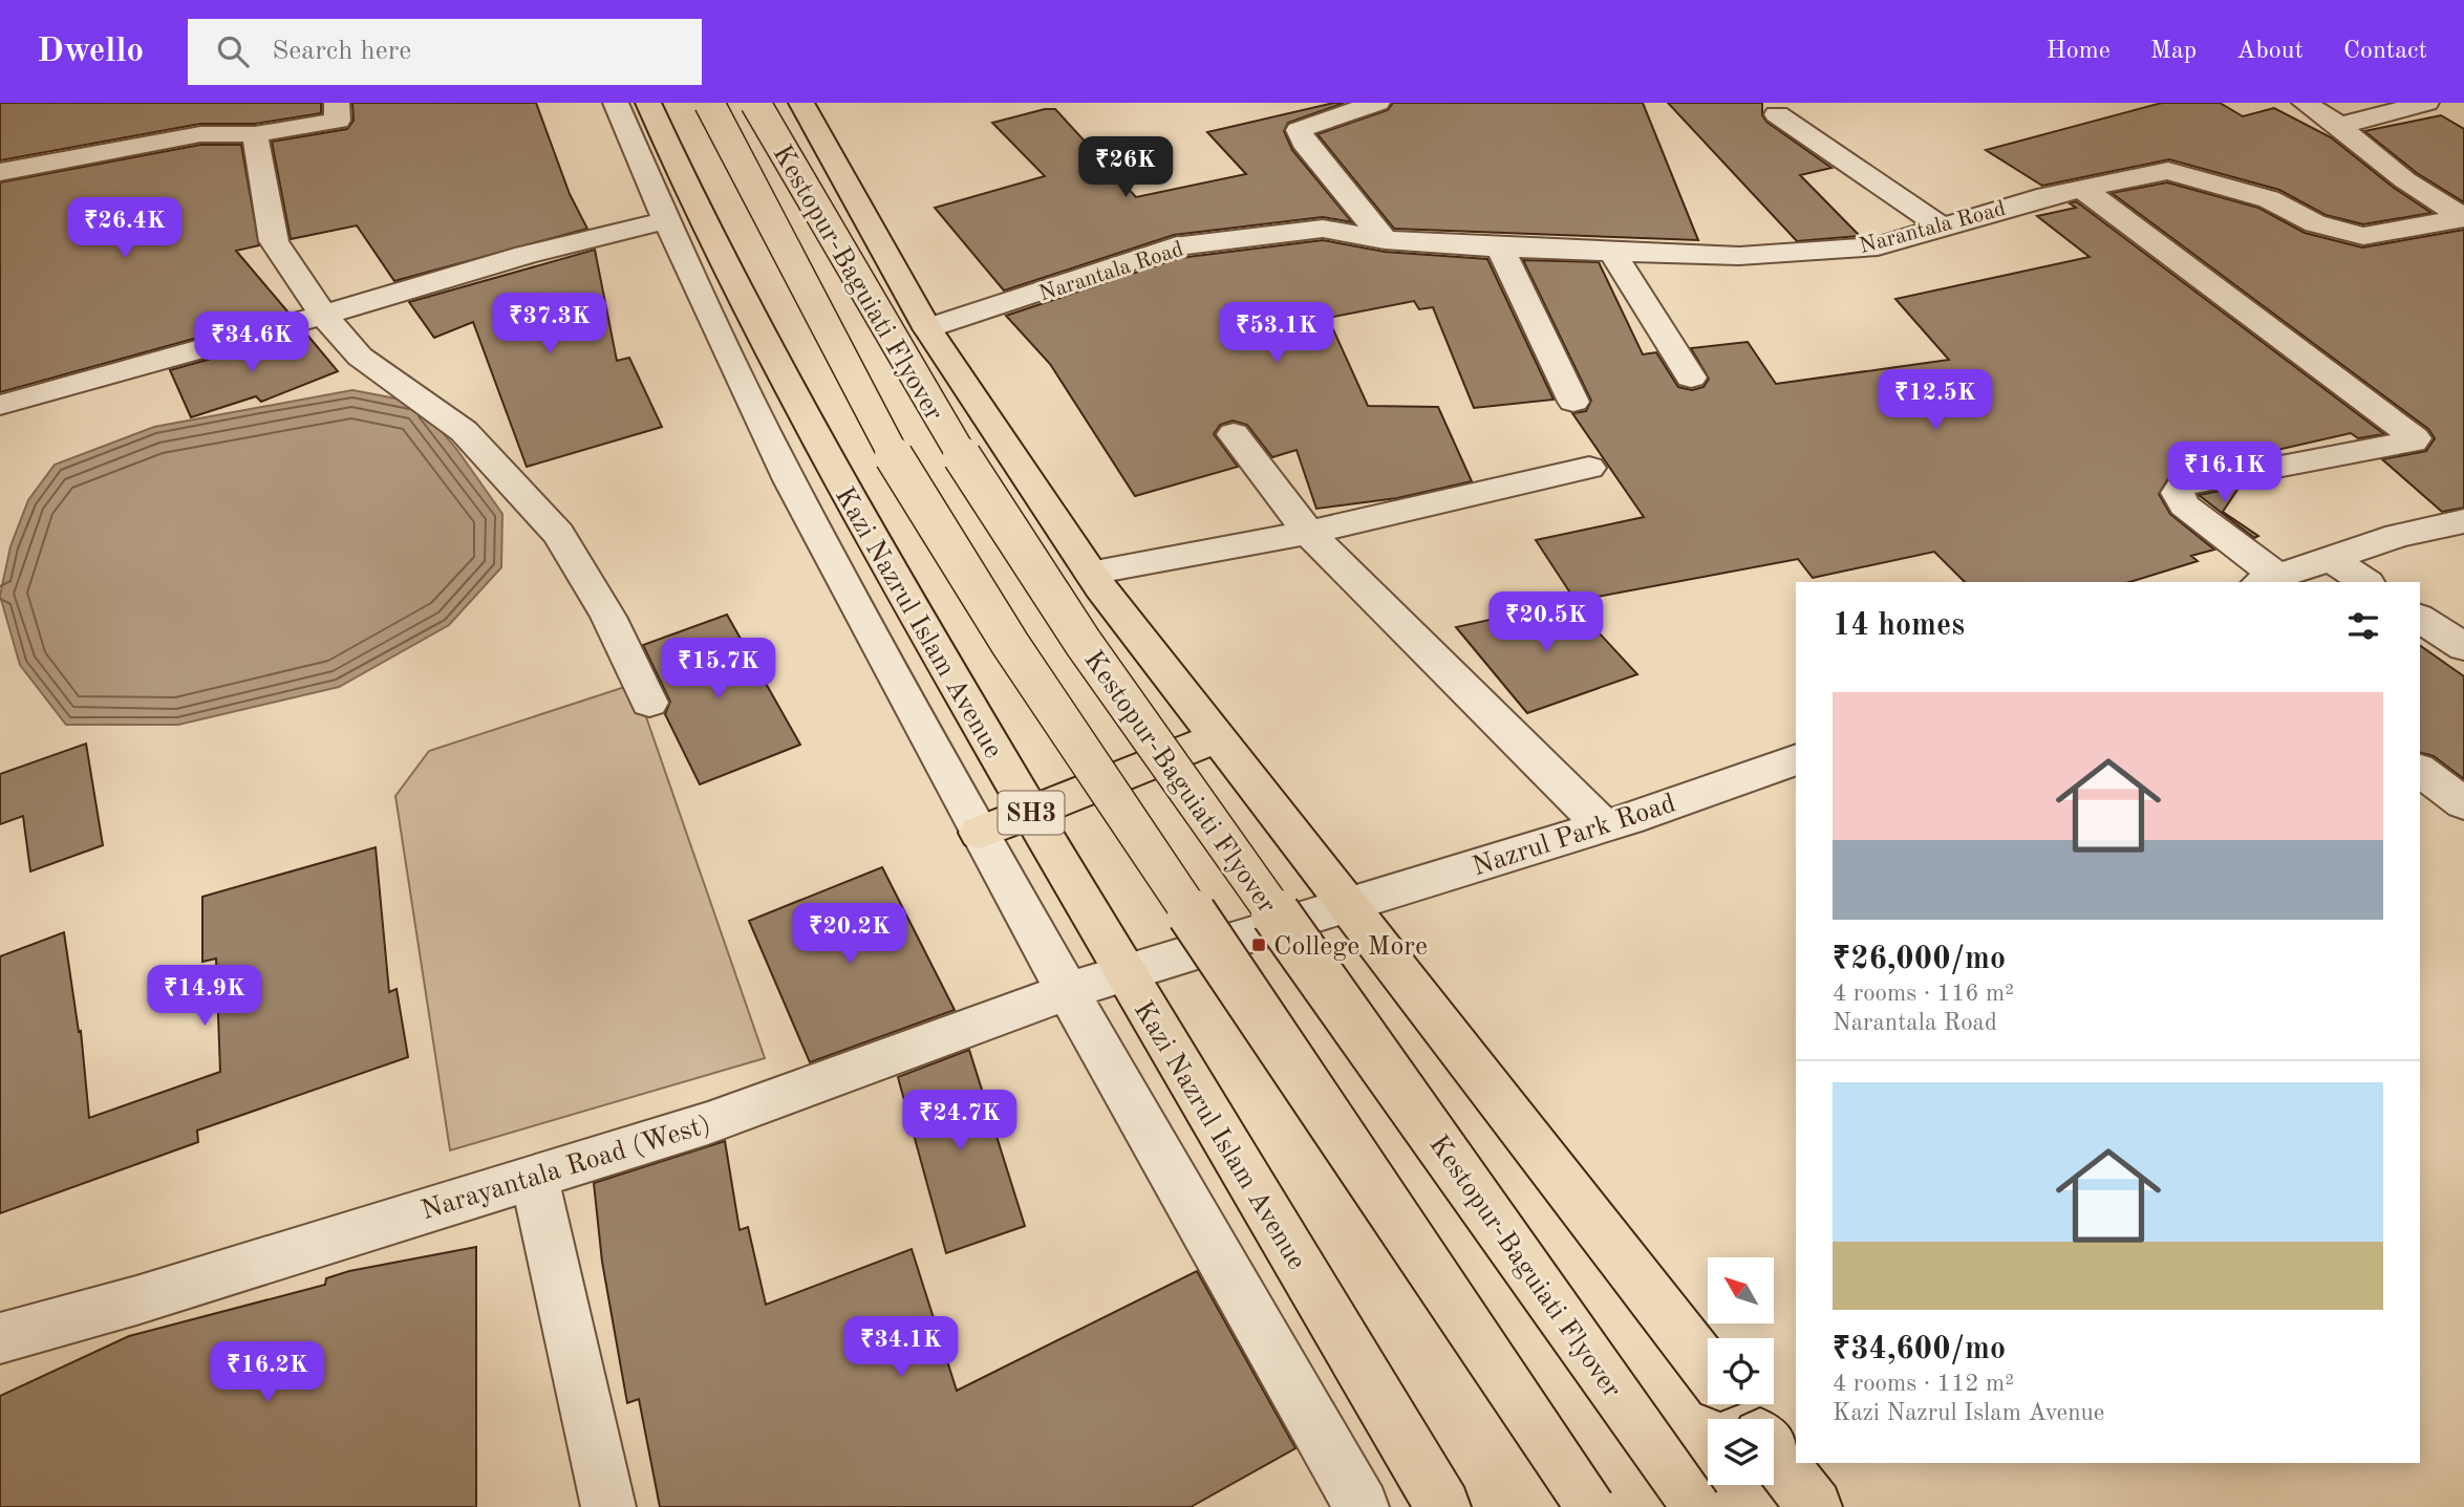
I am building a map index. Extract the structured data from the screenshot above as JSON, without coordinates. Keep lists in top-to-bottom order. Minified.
{"streets":{"main road":["Kestopur-Baguiati Flyover","Kazi Nazrul Islam Avenue","SH3"],"street":["Narantala Road","Nazrul Park Road","Narayantala Road (West)"]},"crossings":[["Kazi Nazrul Islam Avenue","Nazrul Park Road"],["Kazi Nazrul Islam Avenue","Narayantala Road (West)"],["Nazrul Park Road","Narayantala Road (West)"]],"places":{"transit":["College More"]},"north":"top left","page":{"header":"Dwello","search":"Search here","nav":["Home","Map","About","Contact"],"price":["₹26K","₹26.4K","₹37.3K","₹53.1K","₹34.6K","₹12.5K","₹16.1K","₹20.5K","₹15.7K","₹20.2K","₹14.9K","₹24.7K","₹34.1K","₹16.2K"],"heading":"14 homes","list":[{"name":"₹26,000/mo","note":"4 rooms · 116 m² · Narantala Road"},{"name":"₹34,600/mo","note":"4 rooms · 112 m² · Kazi Nazrul Islam Avenue"}]}}
